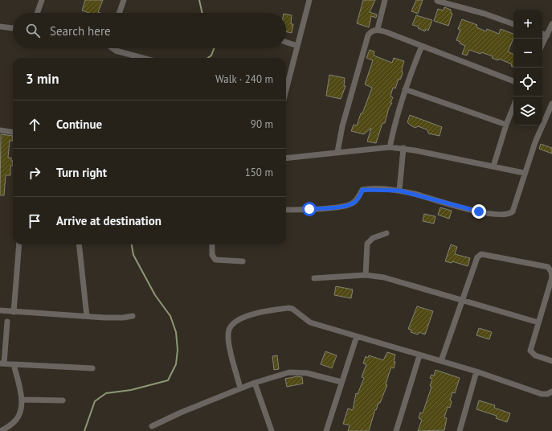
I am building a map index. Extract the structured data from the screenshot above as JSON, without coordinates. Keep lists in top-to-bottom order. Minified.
{"page":{"map_buttons":["+","−"],"search":"Search here","heading":["3 min","Walk · 240 m"],"list":[["Continue","90 m"],["Turn right","150 m"],"Arrive at destination"]}}
